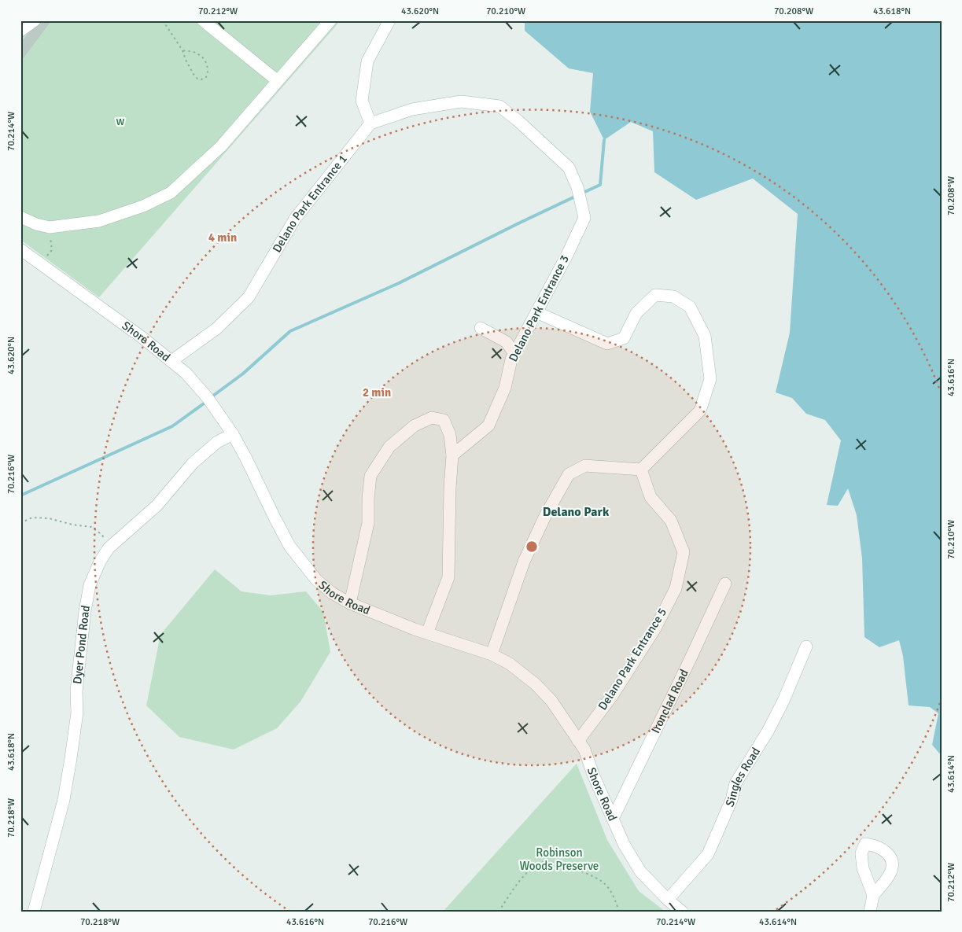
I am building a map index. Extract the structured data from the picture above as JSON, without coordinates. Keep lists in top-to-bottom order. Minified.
{"streets":{"street":["Delano Park Entrance 1","Delano Park Entrance 3","Shore Road","Dyer Pond Road","Delano Park Entrance 5","Ironclad Road","Singles Road"]},"crossings":[["Delano Park Entrance 1","Delano Park Entrance 3"],["Delano Park Entrance 1","Shore Road"],["Shore Road","Dyer Pond Road"],["Shore Road","Delano Park Entrance 5"],["Shore Road","Ironclad Road"],["Shore Road","Singles Road"]],"districts":["Delano Park"],"parks":["w","Robinson Woods Preserve"],"coordinates":["70.212°W","43.620°N","70.210°W","70.208°W","43.618°N","70.214°W","43.616°N","70.216°W","43.614°N","70.218°W"],"rings":["4 min","2 min"]}
